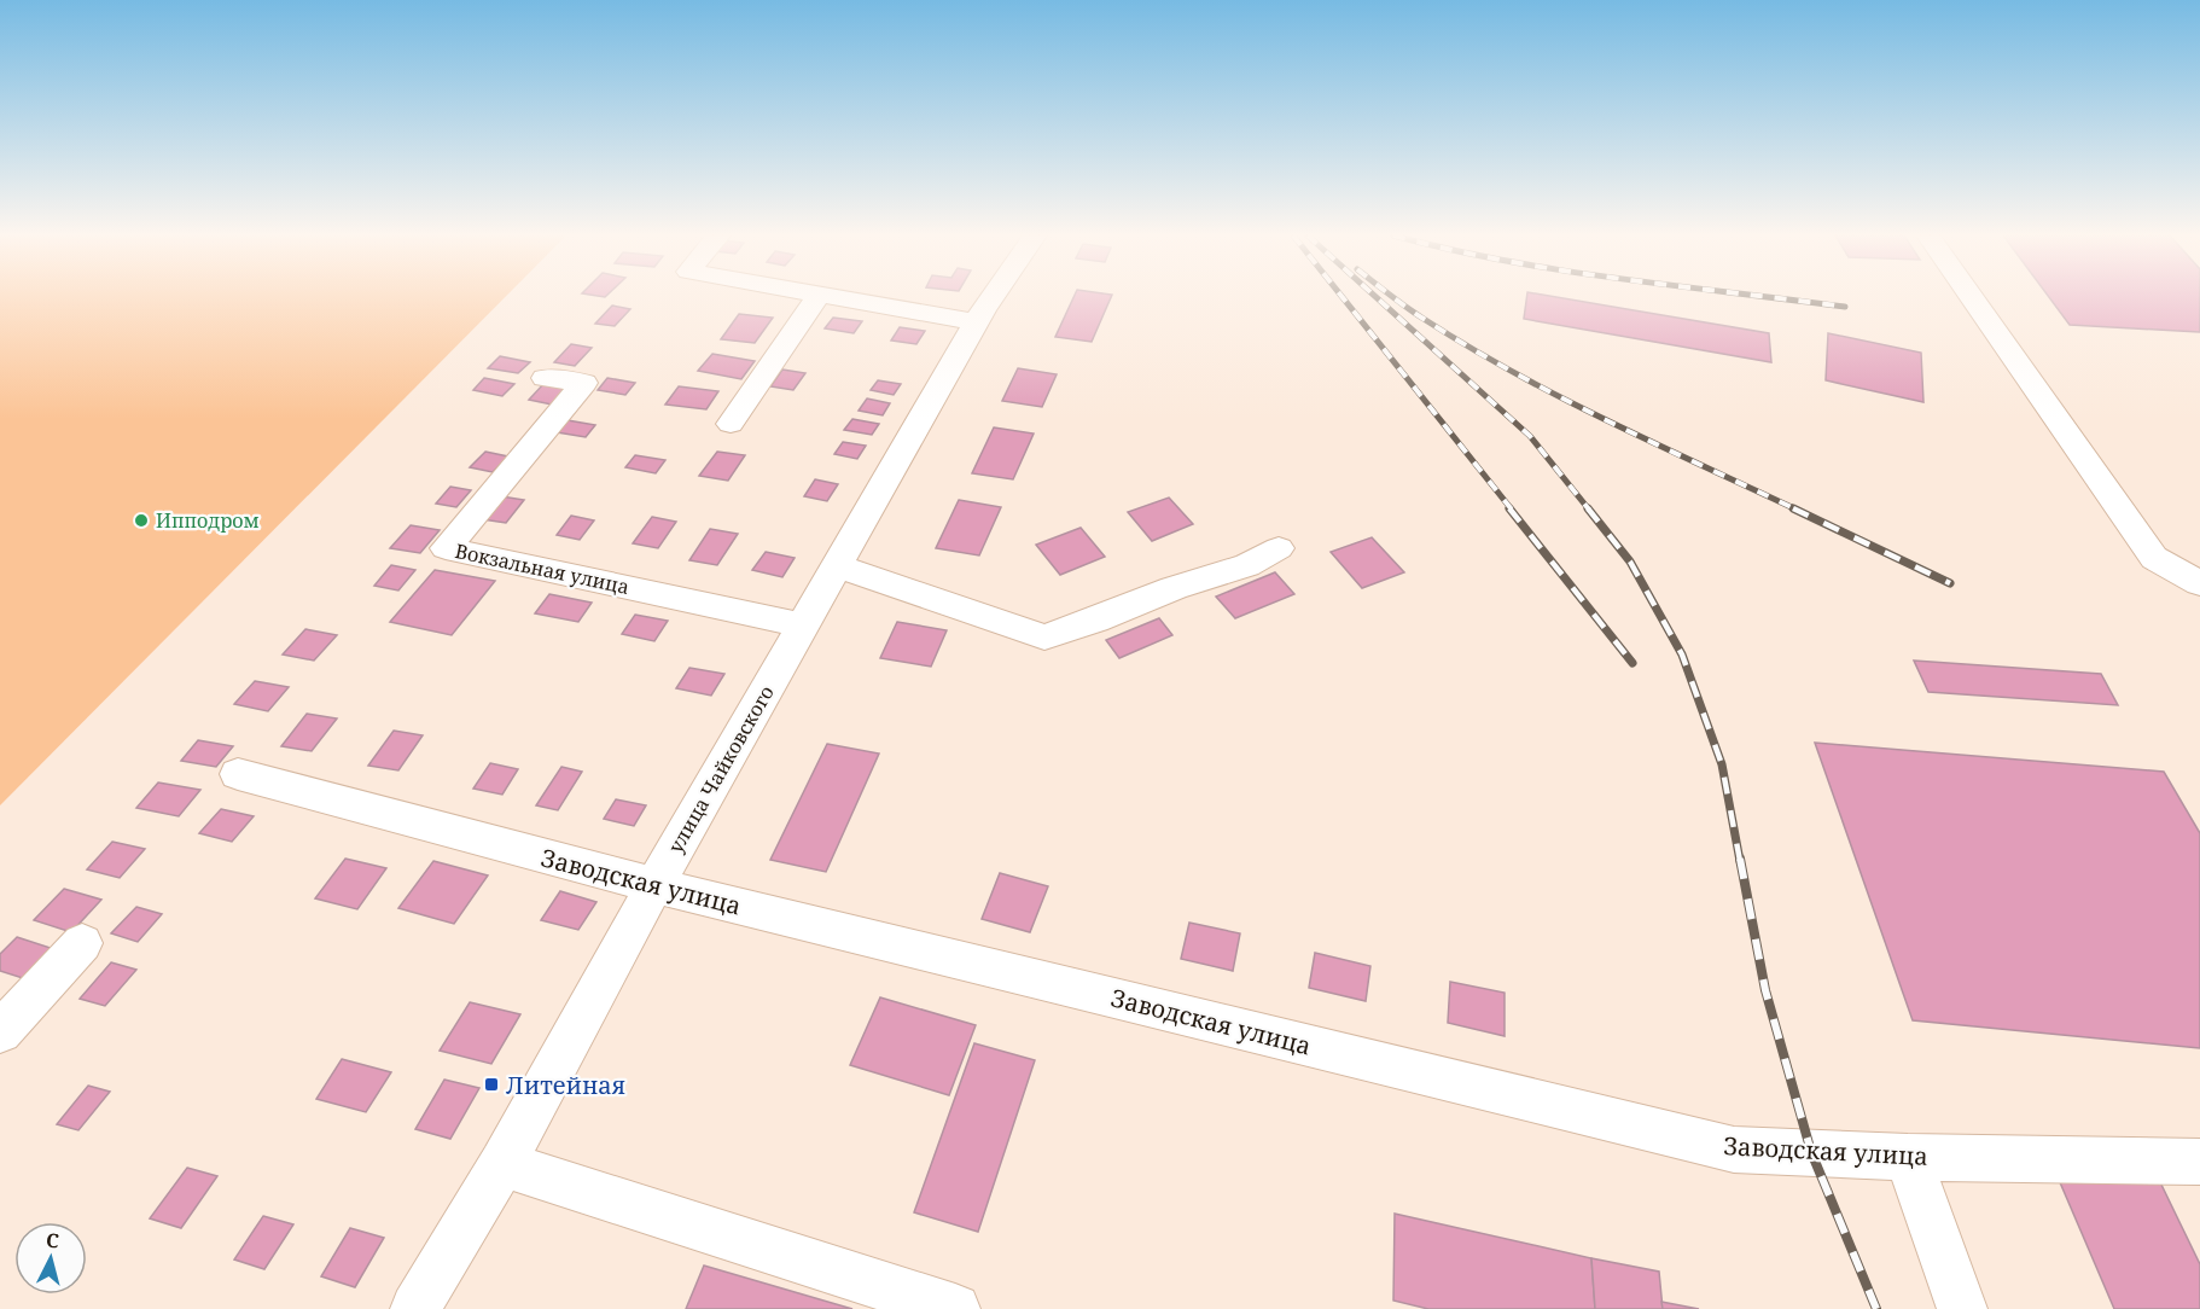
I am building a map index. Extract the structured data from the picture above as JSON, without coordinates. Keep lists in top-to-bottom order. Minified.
{"streets":{"street":["Вокзальная улица","улица Чайковского","Заводская улица"]},"crossings":[["Вокзальная улица","улица Чайковского"],["улица Чайковского","Заводская улица"]],"places":{"other":["Ипподром"],"transit":["Литейная"]},"north":"top"}
